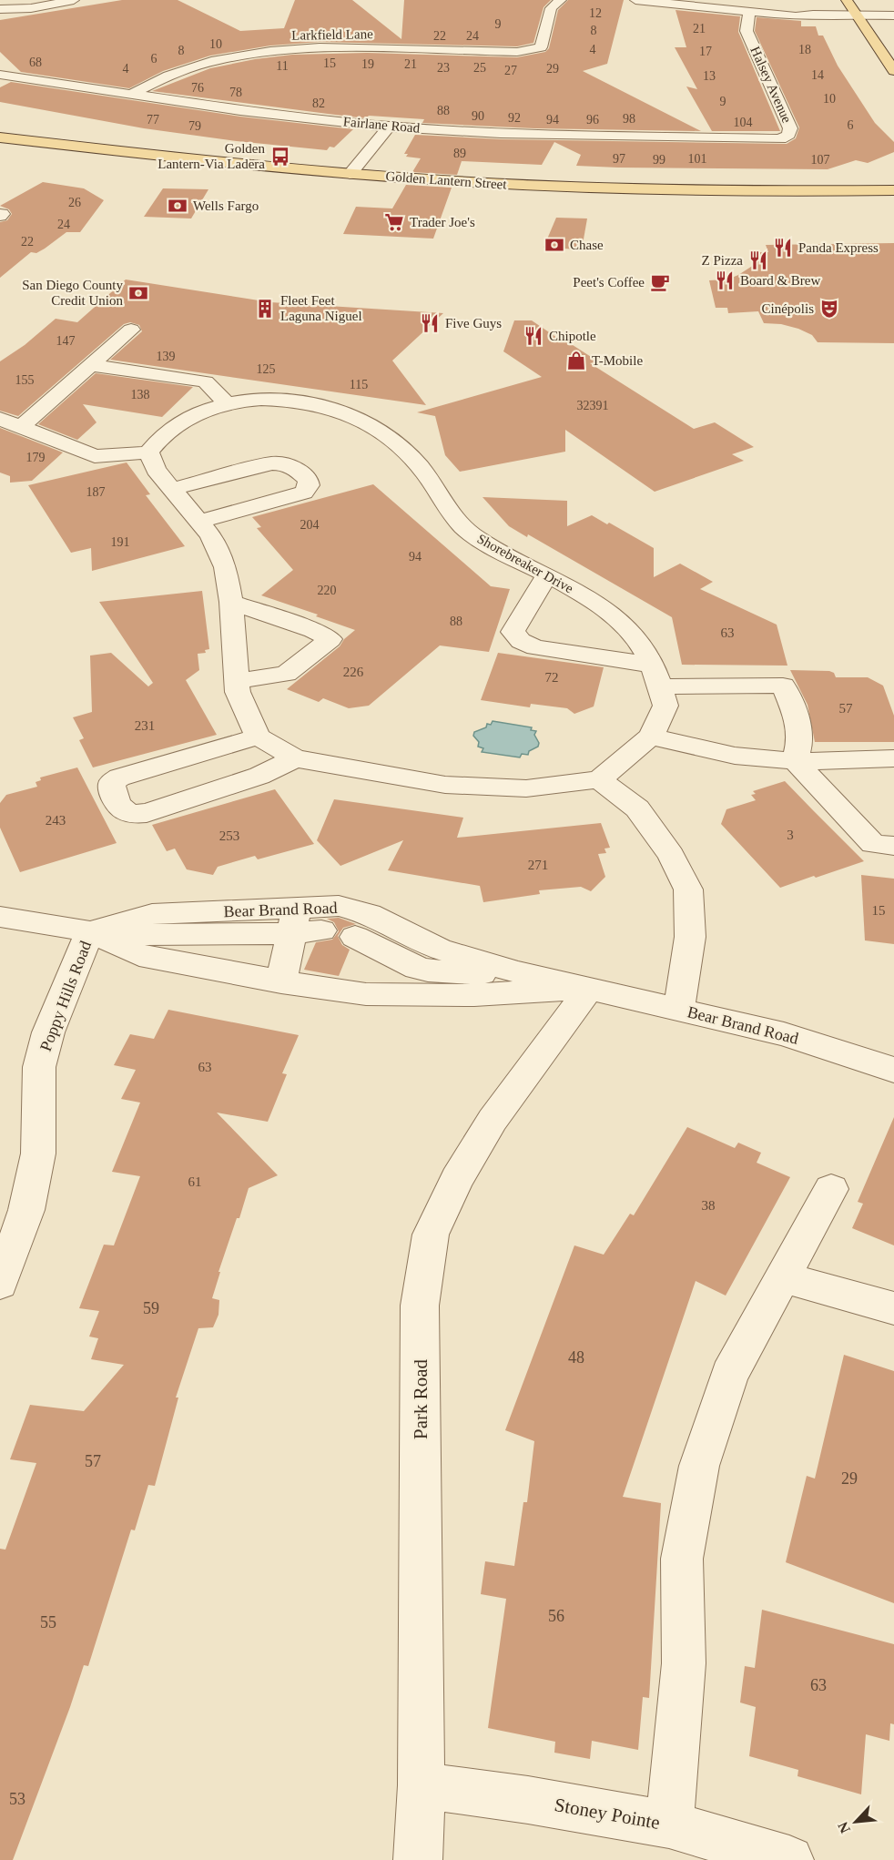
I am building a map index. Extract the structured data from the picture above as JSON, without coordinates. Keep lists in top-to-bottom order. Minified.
{"streets":{"main road":["Golden Lantern Street"],"street":["Larkfield Lane","Halsey Avenue","Fairlane Road","Shorebreaker Drive","Bear Brand Road","Poppy Hills Road","Park Road","Stoney Pointe"]},"crossings":[["Larkfield Lane","Fairlane Road"],["Halsey Avenue","Fairlane Road"],["Bear Brand Road","Poppy Hills Road"],["Bear Brand Road","Park Road"],["Park Road","Stoney Pointe"]],"places":{"bus stop":["Golden Lantern-Via Ladera"],"bank":["Wells Fargo","Chase","San Diego County Credit Union"],"supermarket":["Trader Joe's"],"restaurant":["Panda Express","Z Pizza","Board & Brew","Five Guys","Chipotle"],"cafe":["Peet's Coffee"],"building":["Fleet Feet Laguna Niguel"],"theatre":["Cinépolis"],"shop":["T-Mobile"]},"house_numbers":["12","9","21","8","22","24","10","4","18","8","17","6","68","15","19","21","11","23","25","4","29","27","14","13","76","78","10","9","82","88","90","92","98","77","94","96","104","6","79","89","97","101","99","107","26","24","22","147","139","125","155","115","138","32391","179","187","204","191","94","220","88","63","226","72","57","231","243","3","253","271","15","63","61","38","59","48","57","29","56","55","63","53"],"north":"bottom left"}
